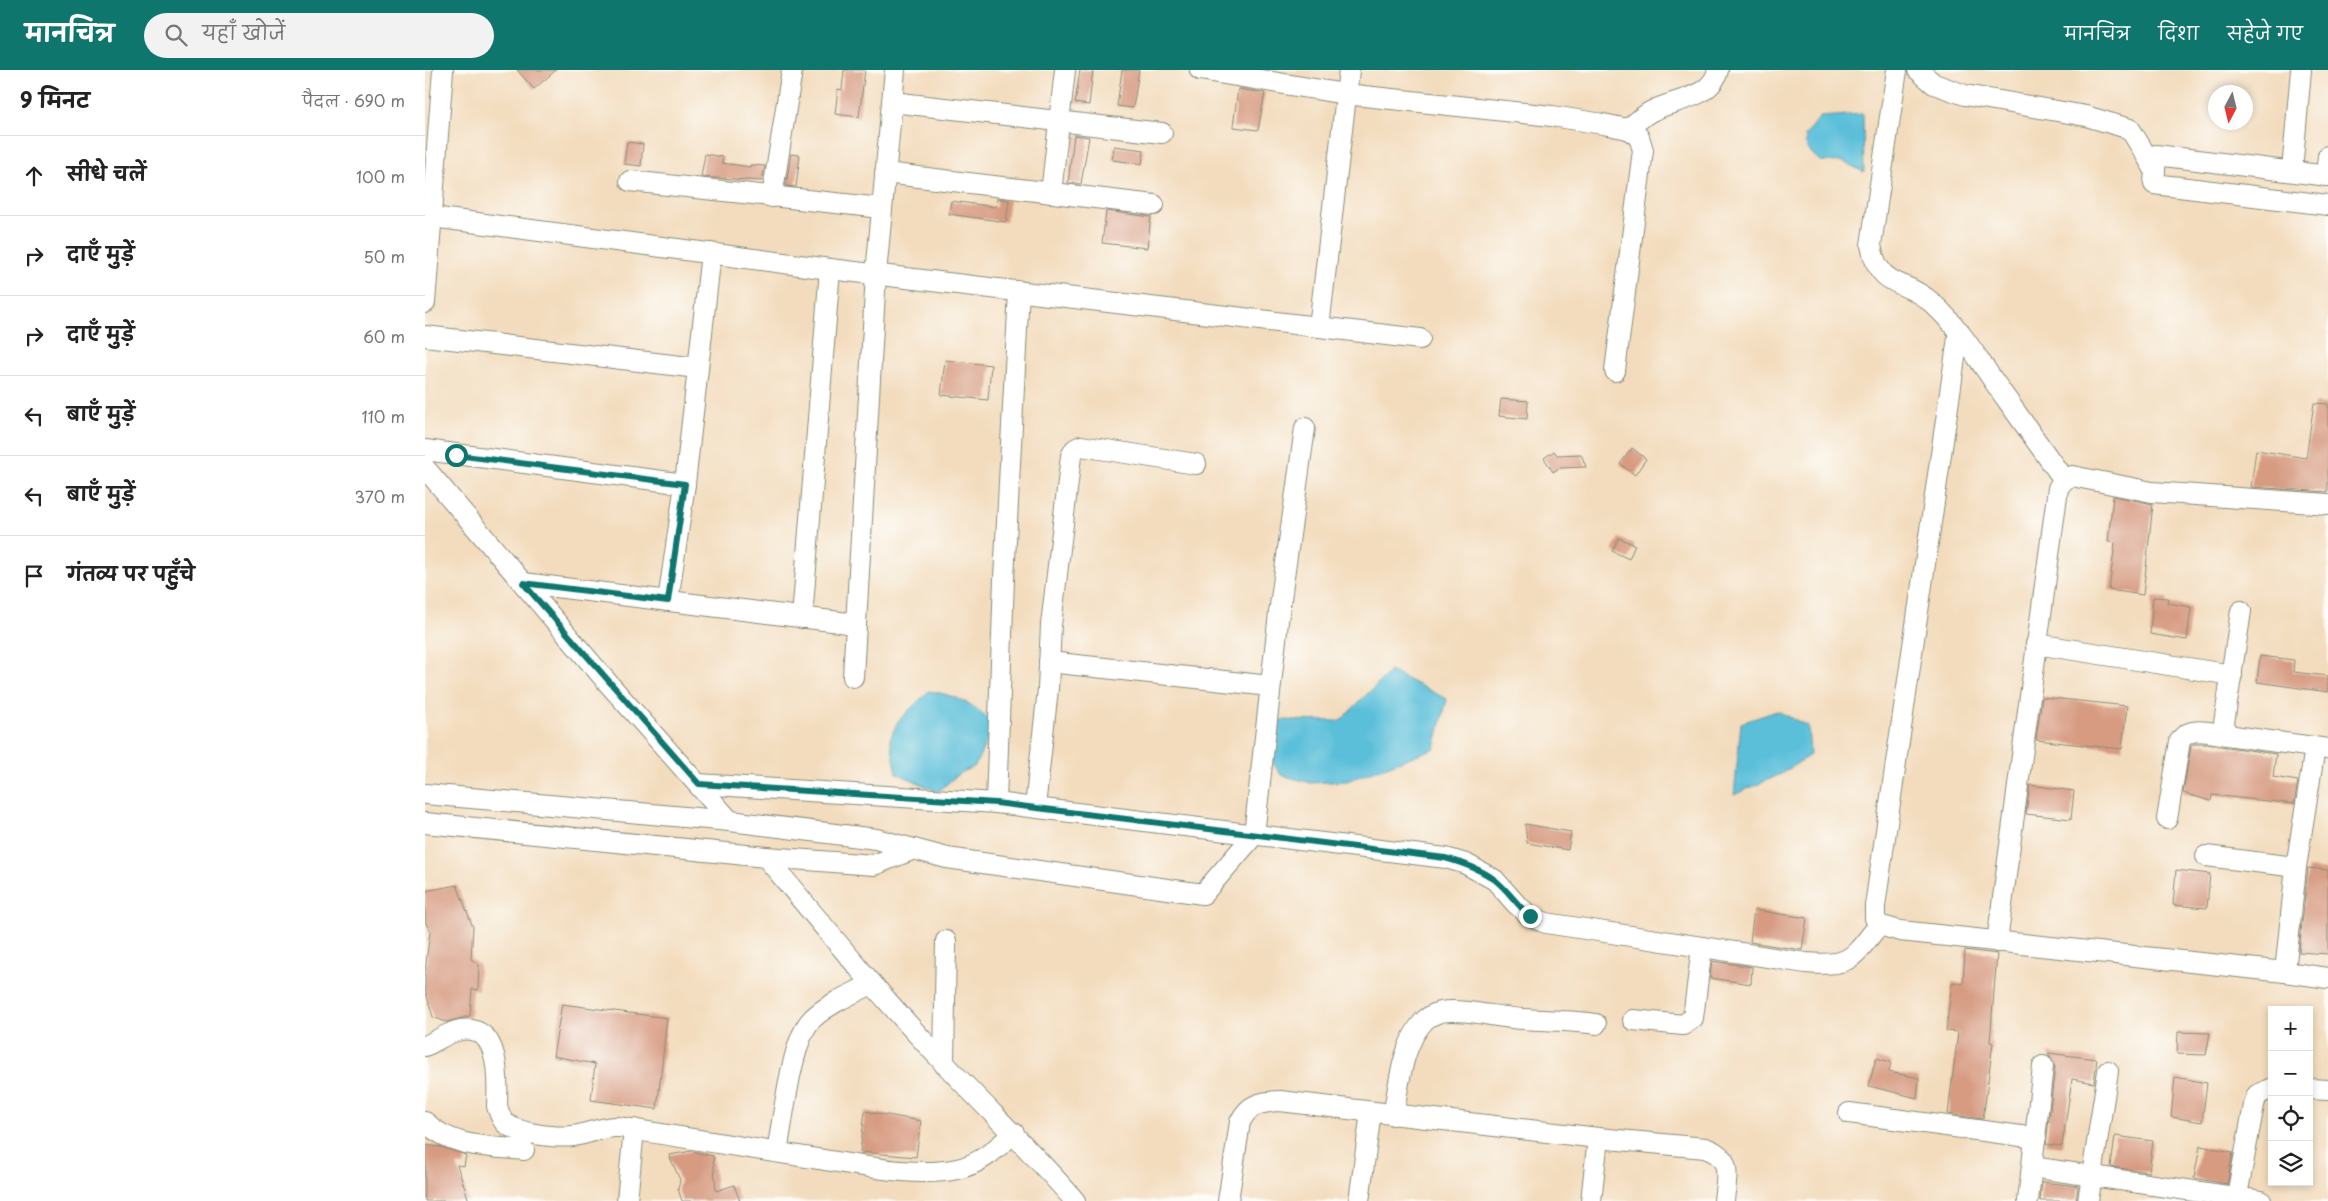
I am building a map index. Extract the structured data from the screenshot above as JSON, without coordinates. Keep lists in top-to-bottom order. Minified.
{"north":"bottom","page":{"header":"मानचित्र","search":"यहाँ खोजें","nav":["मानचित्र","दिशा","सहेजे गए"],"heading":["9 मिनट","पैदल · 690 m"],"list":[["सीधे चलें","100 m"],["दाएँ मुड़ें","50 m"],["दाएँ मुड़ें","60 m"],["बाएँ मुड़ें","110 m"],["बाएँ मुड़ें","370 m"],"गंतव्य पर पहुँचे"],"map_buttons":["+","−"]}}
